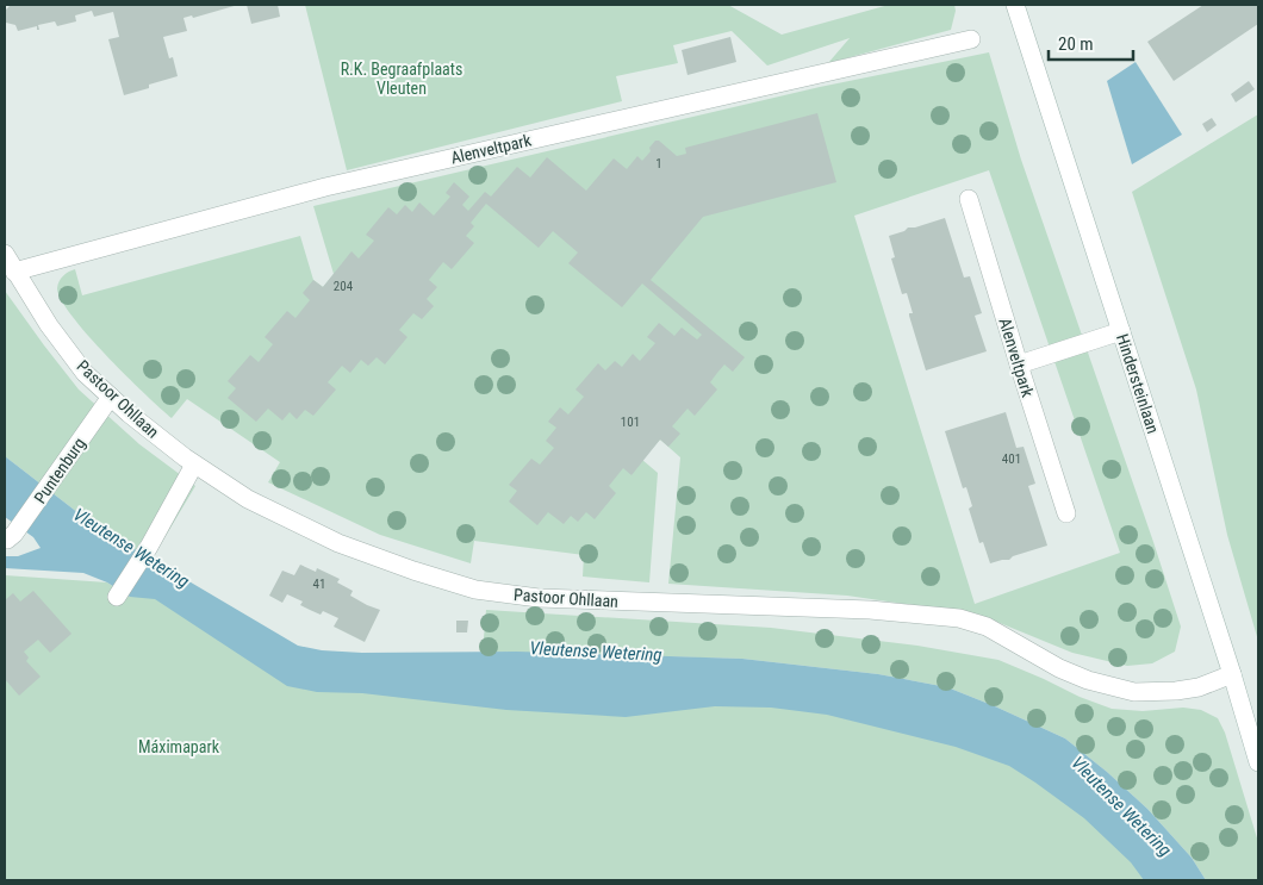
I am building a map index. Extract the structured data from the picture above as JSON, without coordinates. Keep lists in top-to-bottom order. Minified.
{"streets":{"street":["Alenveltpark","Hindersteinlaan","Pastoor Ohllaan","Puntenburg"]},"crossings":[["Alenveltpark","Pastoor Ohllaan"],["Hindersteinlaan","Pastoor Ohllaan"],["Pastoor Ohllaan","Puntenburg"]],"water":["Vleutense Wetering"],"parks":["R.K. Begraafplaats Vleuten","Máximapark"],"house_numbers":["1","204","101","401","41"],"scale_bar":"20 m"}
